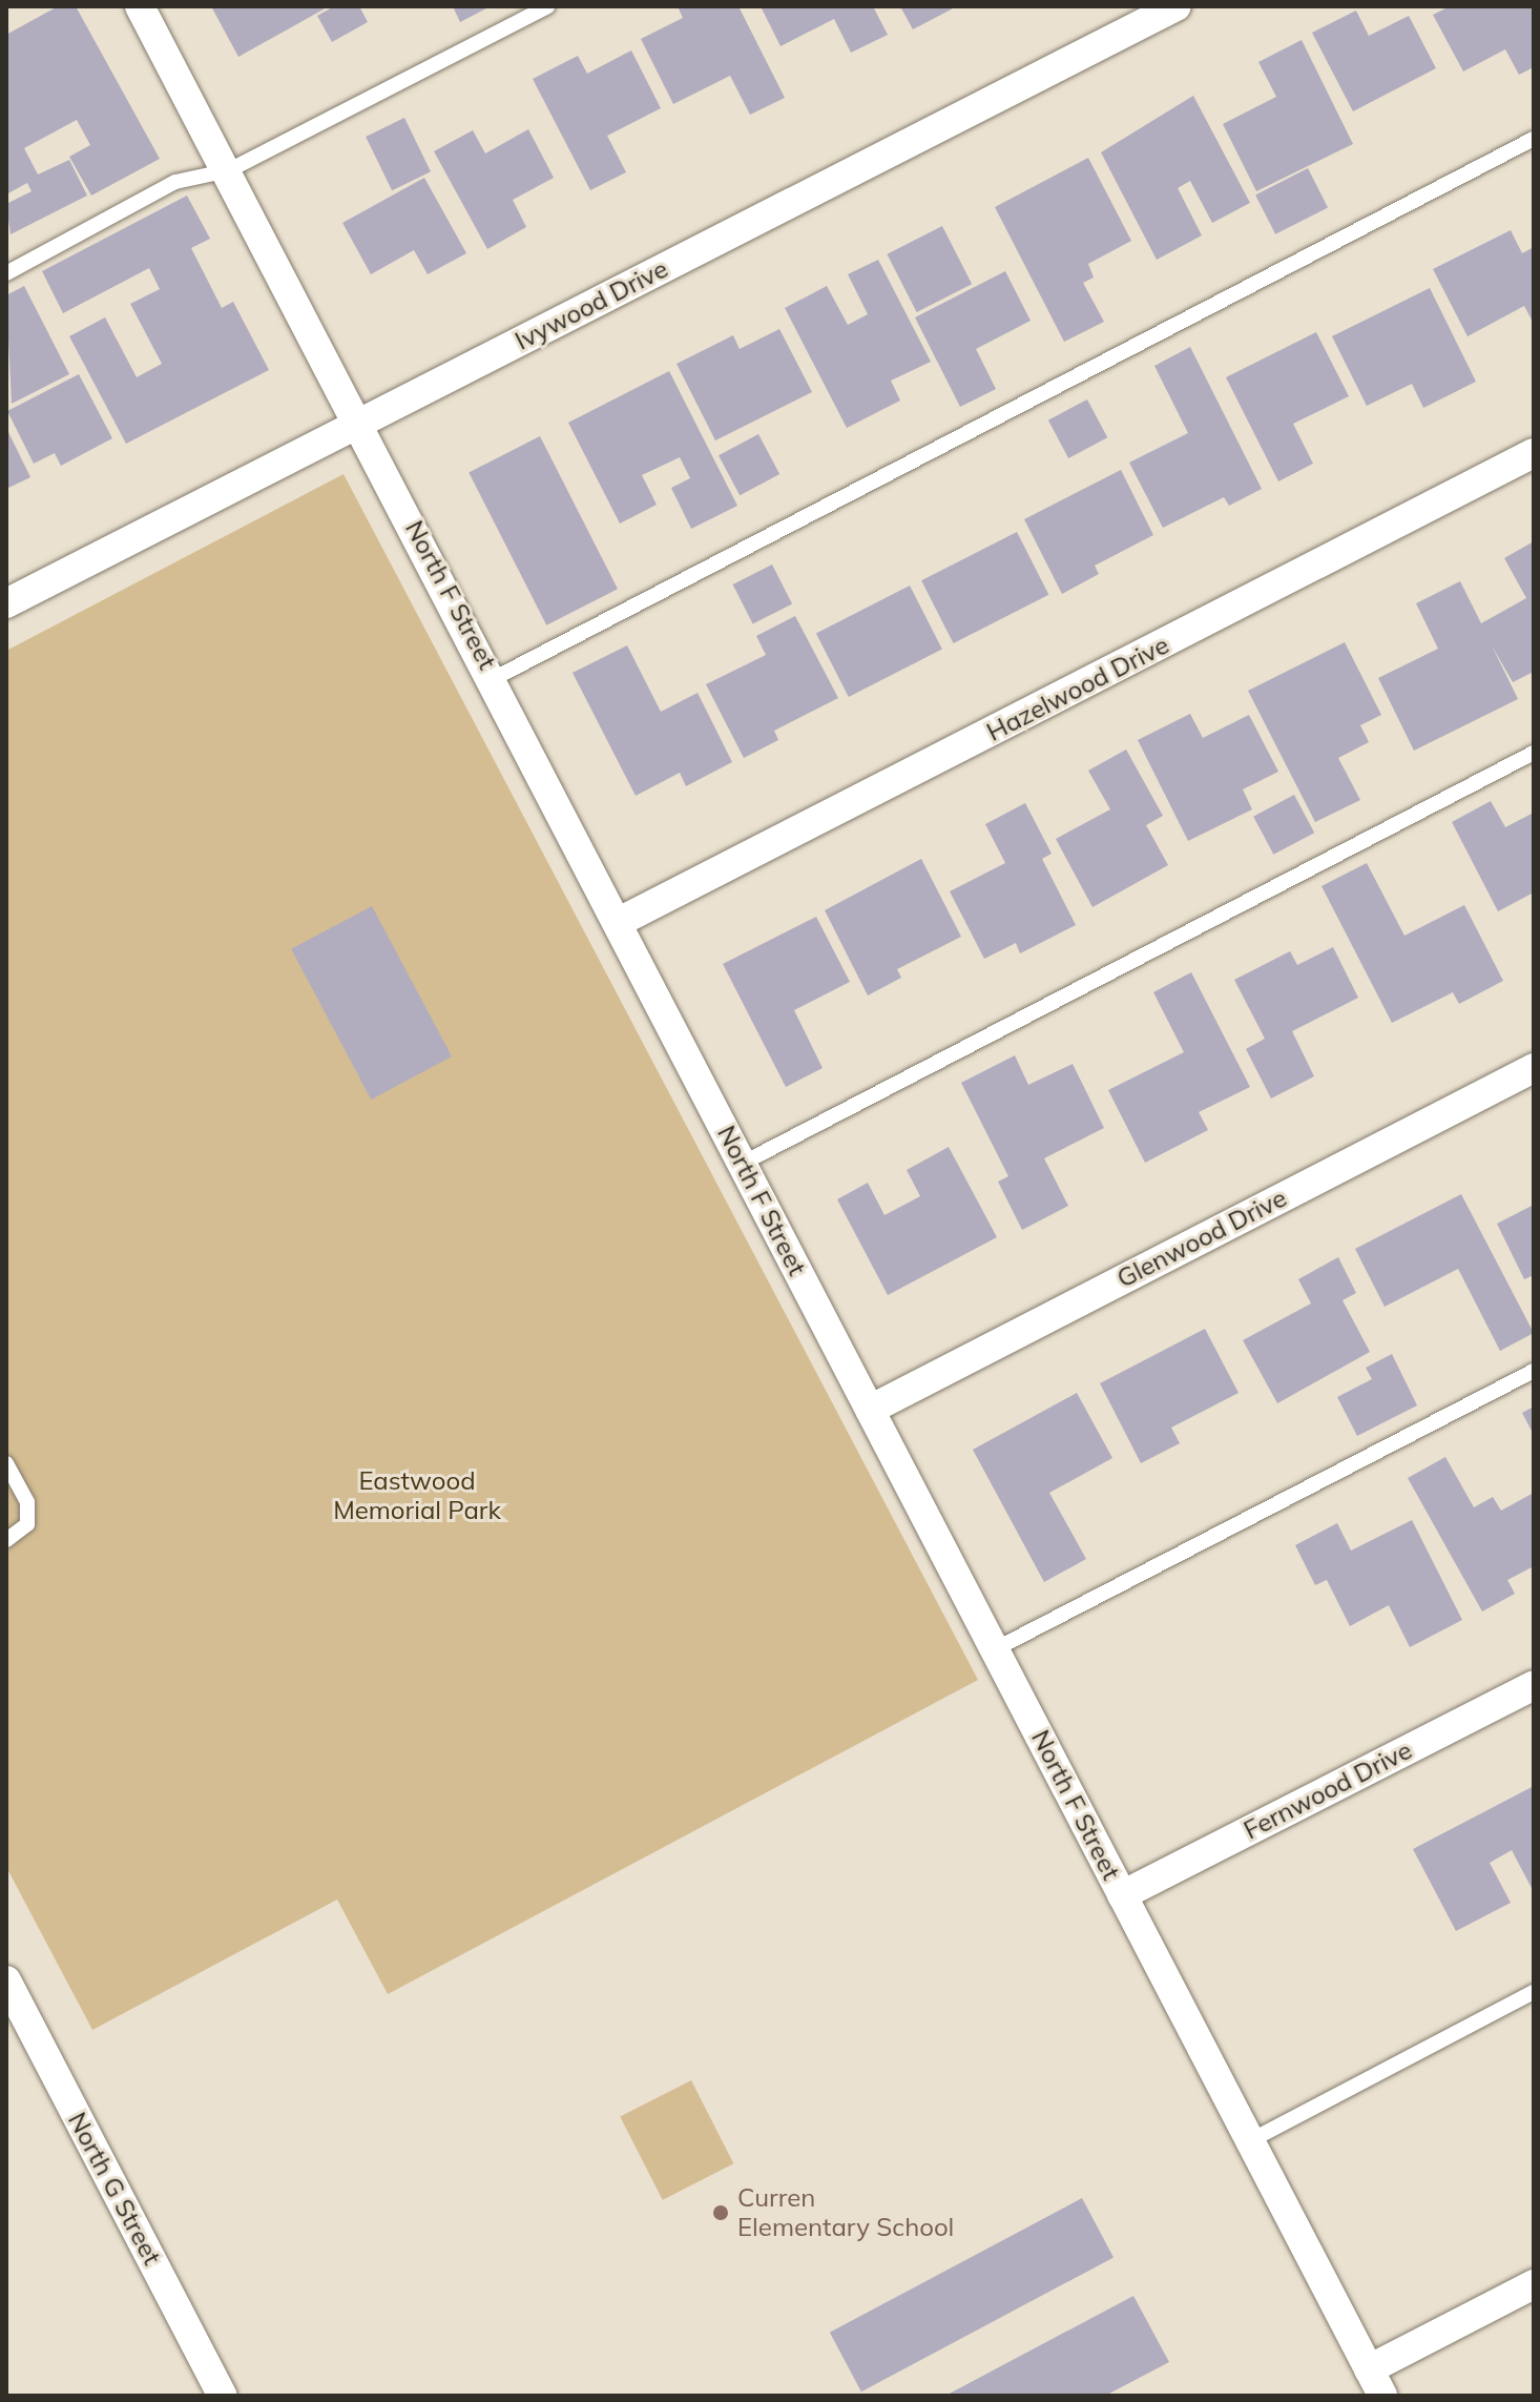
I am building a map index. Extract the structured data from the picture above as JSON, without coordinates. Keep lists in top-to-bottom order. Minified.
{"streets":{"street":["Ivywood Drive","North F Street","Hazelwood Drive","Glenwood Drive","Fernwood Drive","North G Street"]},"crossings":[["Ivywood Drive","North F Street"],["North F Street","Hazelwood Drive"],["North F Street","Glenwood Drive"],["North F Street","Fernwood Drive"]],"parks":["Eastwood Memorial Park"],"places":["Curren Elementary School"]}
